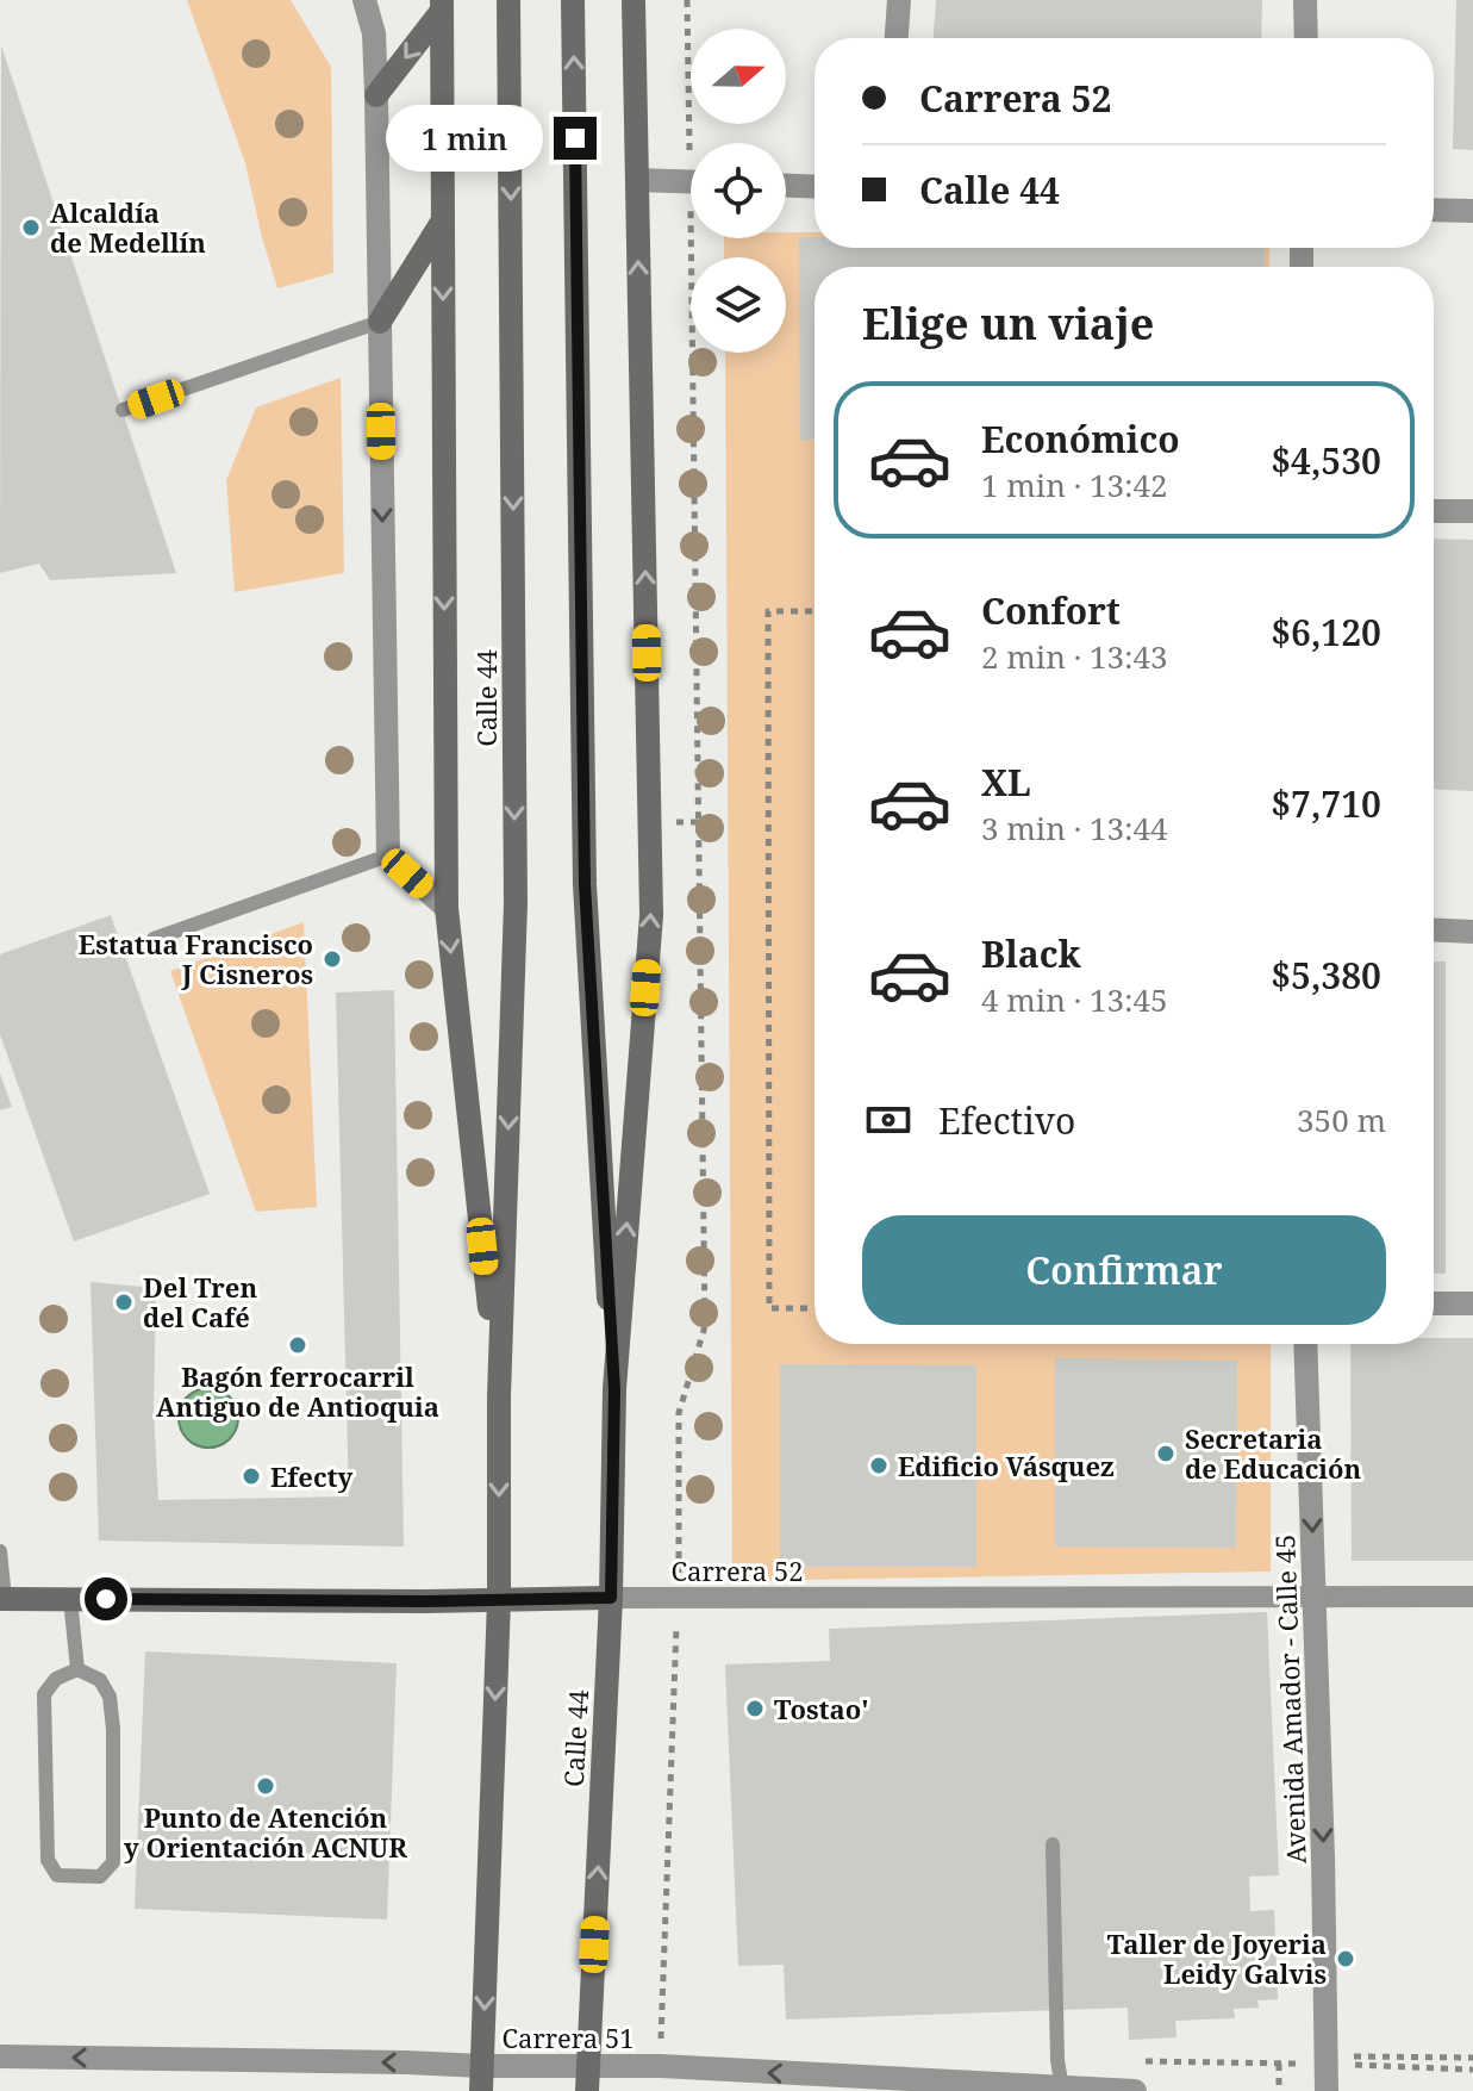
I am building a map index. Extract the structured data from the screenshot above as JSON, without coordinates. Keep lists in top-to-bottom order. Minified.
{"streets":{"main road":["Calle 44","Carrera 52"],"street":["Avenida Amador - Calle 45","Carrera 51"]},"crossings":[["Calle 44","Carrera 52"],["Calle 44","Carrera 51"],["Carrera 52","Avenida Amador - Calle 45"]],"one_way":["Avenida Amador - Calle 45","Carrera 51"],"places":["Alcaldía de Medellín","Estatua Francisco J Cisneros","Del Tren del Café","Bagón ferrocarril Antiguo de Antioquia","Secretaria de Educación","Edificio Vásquez","Efecty","Tostao'","Punto de Atención y Orientación ACNUR","Taller de Joyeria Leidy Galvis"],"north":"right","page":{"banner":["Carrera 52","Calle 44"],"bubble":"1 min","heading":"Elige un viaje","list":[{"name":"Económico","note":"1 min · 13:42","value":"$4,530"},{"name":"Confort","note":"2 min · 13:43","value":"$6,120"},{"name":"XL","note":"3 min · 13:44","value":"$7,710"},{"name":"Black","note":"4 min · 13:45","value":"$5,380"}],"pay":["Efectivo","350 m"],"buttons":"Confirmar"}}
